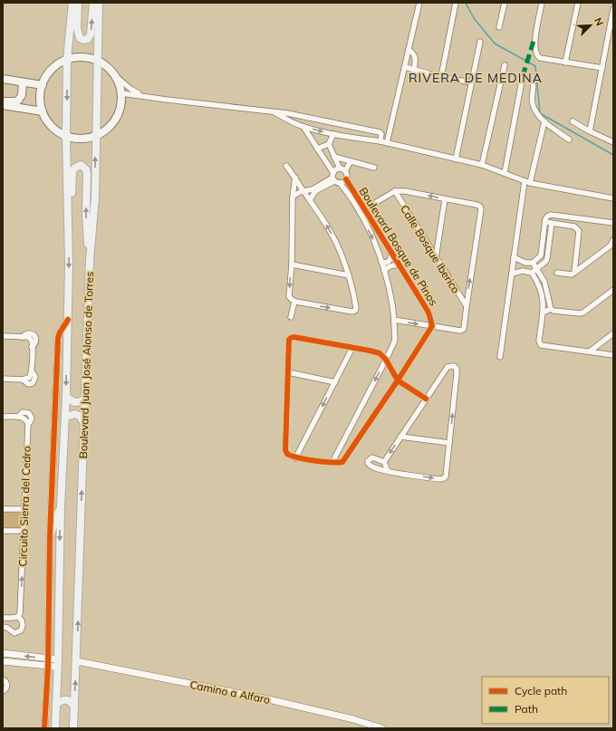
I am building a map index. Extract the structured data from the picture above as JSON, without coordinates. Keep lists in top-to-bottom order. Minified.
{"streets":{"main road":["Boulevard Juan José Alonso de Torres"],"street":["Boulevard Bosque de Pinos","Calle Bosque Iberico","Circuito Sierra del Cedro","Camino a Alfaro"]},"crossings":[["Boulevard Juan José Alonso de Torres","Camino a Alfaro"]],"districts":["RIVERA DE MEDINA"],"legend":["Cycle path","Path"],"north":"top right"}
